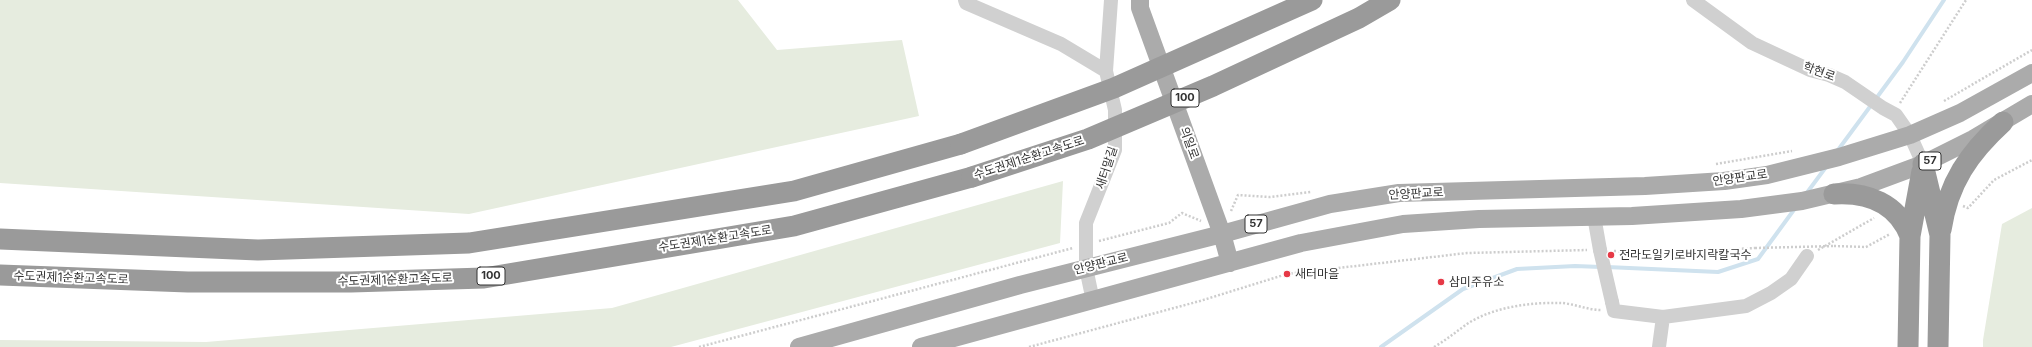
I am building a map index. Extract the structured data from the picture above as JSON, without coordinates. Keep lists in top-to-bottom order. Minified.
{"streets":{"highway":["100","수도권제1순환고속도로"],"main road":["의일로","57","안양판교로"],"street":["학현로","새터말길"]},"crossings":[["학현로","57"],["학현로","안양판교로"],["의일로","57"],["의일로","안양판교로"],["57","새터말길"],["새터말길","안양판교로"]],"places":["전라도일키로바지락칼국수","새터마을","삼미주유소"]}
